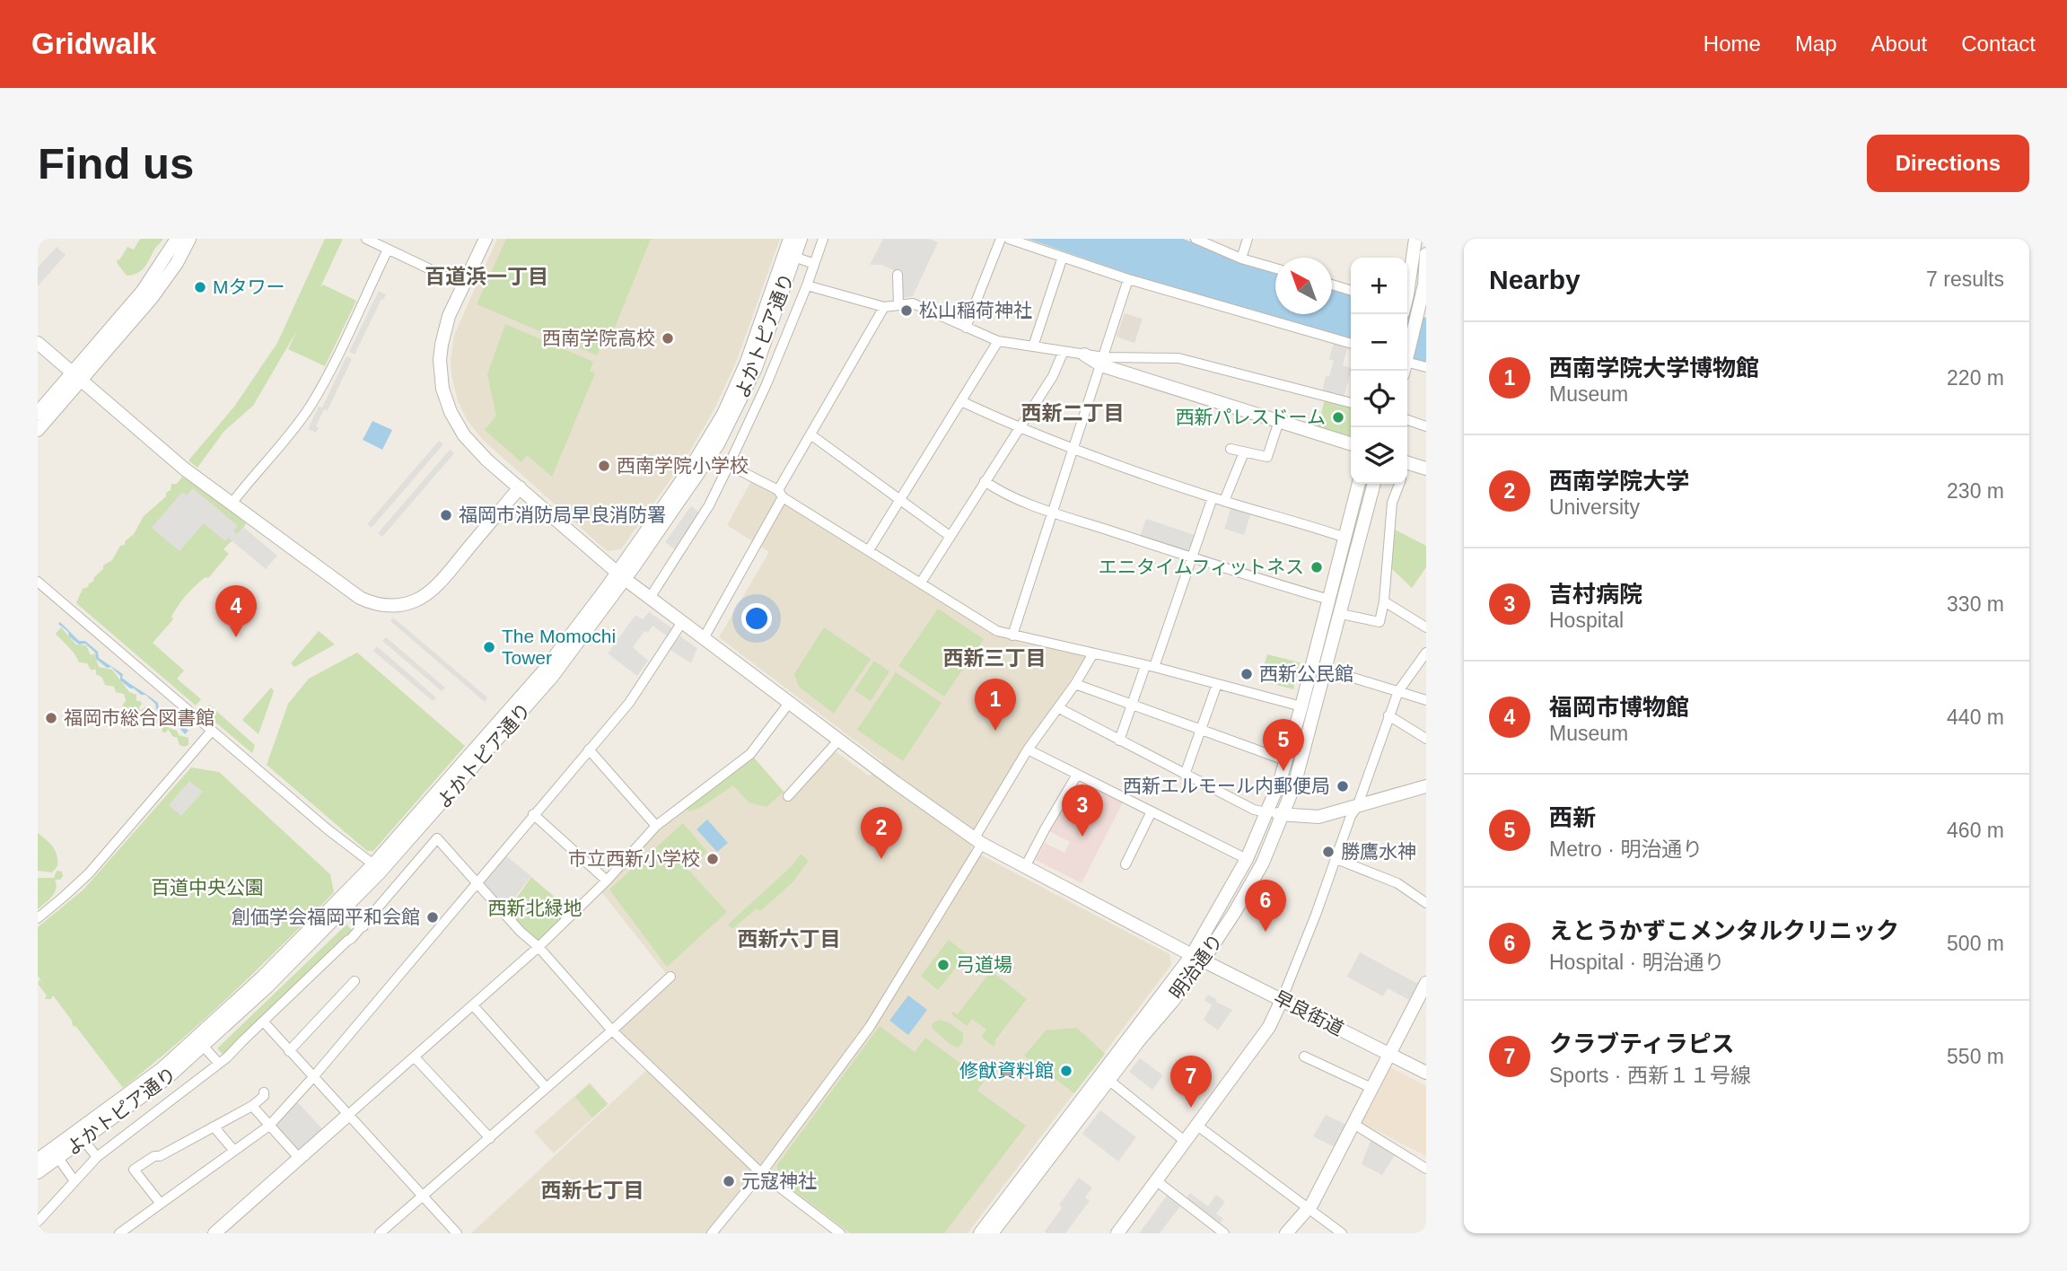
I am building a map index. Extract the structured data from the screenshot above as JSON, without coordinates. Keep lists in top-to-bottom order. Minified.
{"streets":{"street":["よかトピア通り","明治通り","早良街道"]},"crossings":[["よかトピア通り","早良街道"],["明治通り","早良街道"]],"districts":["百道浜一丁目","西新二丁目","西新三丁目","西新六丁目","西新七丁目"],"parks":["百道中央公園","西新北緑地"],"places":["Mタワー","松山稲荷神社","西南学院高校","西新パレスドーム","西南学院小学校","福岡市消防局早良消防署","エニタイムフィットネス","The Momochi Tower","西新公民館","福岡市総合図書館","西新エルモール内郵便局","勝鷹水神","市立西新小学校","創価学会福岡平和会館","弓道場","修猷資料館","元寇神社"],"north":"top left","page":{"header":"Gridwalk","nav":["Home","Map","About","Contact"],"buttons":"Directions","title":"Find us","heading":["Nearby","7 results"],"map_buttons":["+","−"],"list":[{"mark":"1","name":"西南学院大学博物館","note":"Museum","value":"220 m"},{"mark":"2","name":"西南学院大学","note":"University","value":"230 m"},{"mark":"3","name":"吉村病院","note":"Hospital","value":"330 m"},{"mark":"4","name":"福岡市博物館","note":"Museum","value":"440 m"},{"mark":"5","name":"西新","note":"Metro · 明治通り","value":"460 m"},{"mark":"6","name":"えとうかずこメンタルクリニック","note":"Hospital · 明治通り","value":"500 m"},{"mark":"7","name":"クラブティラピス","note":"Sports · 西新１１号線","value":"550 m"}],"pins":["4","1","5","3","2","6","7"]}}
